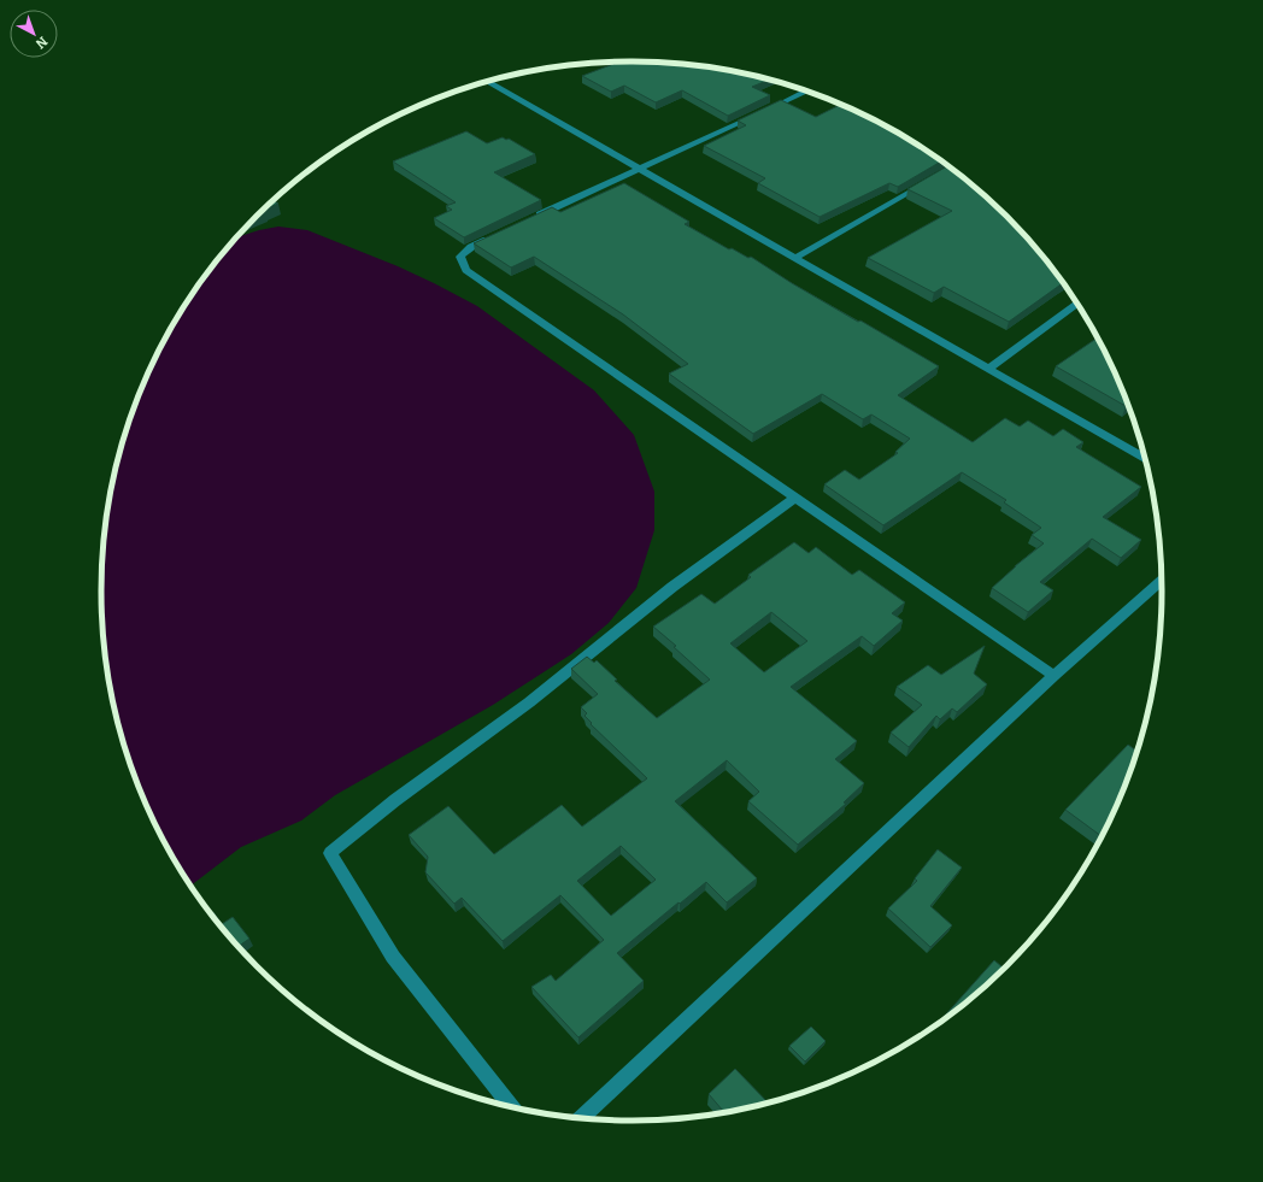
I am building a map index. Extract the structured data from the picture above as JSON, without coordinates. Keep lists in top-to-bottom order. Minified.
{"north":"bottom right"}
